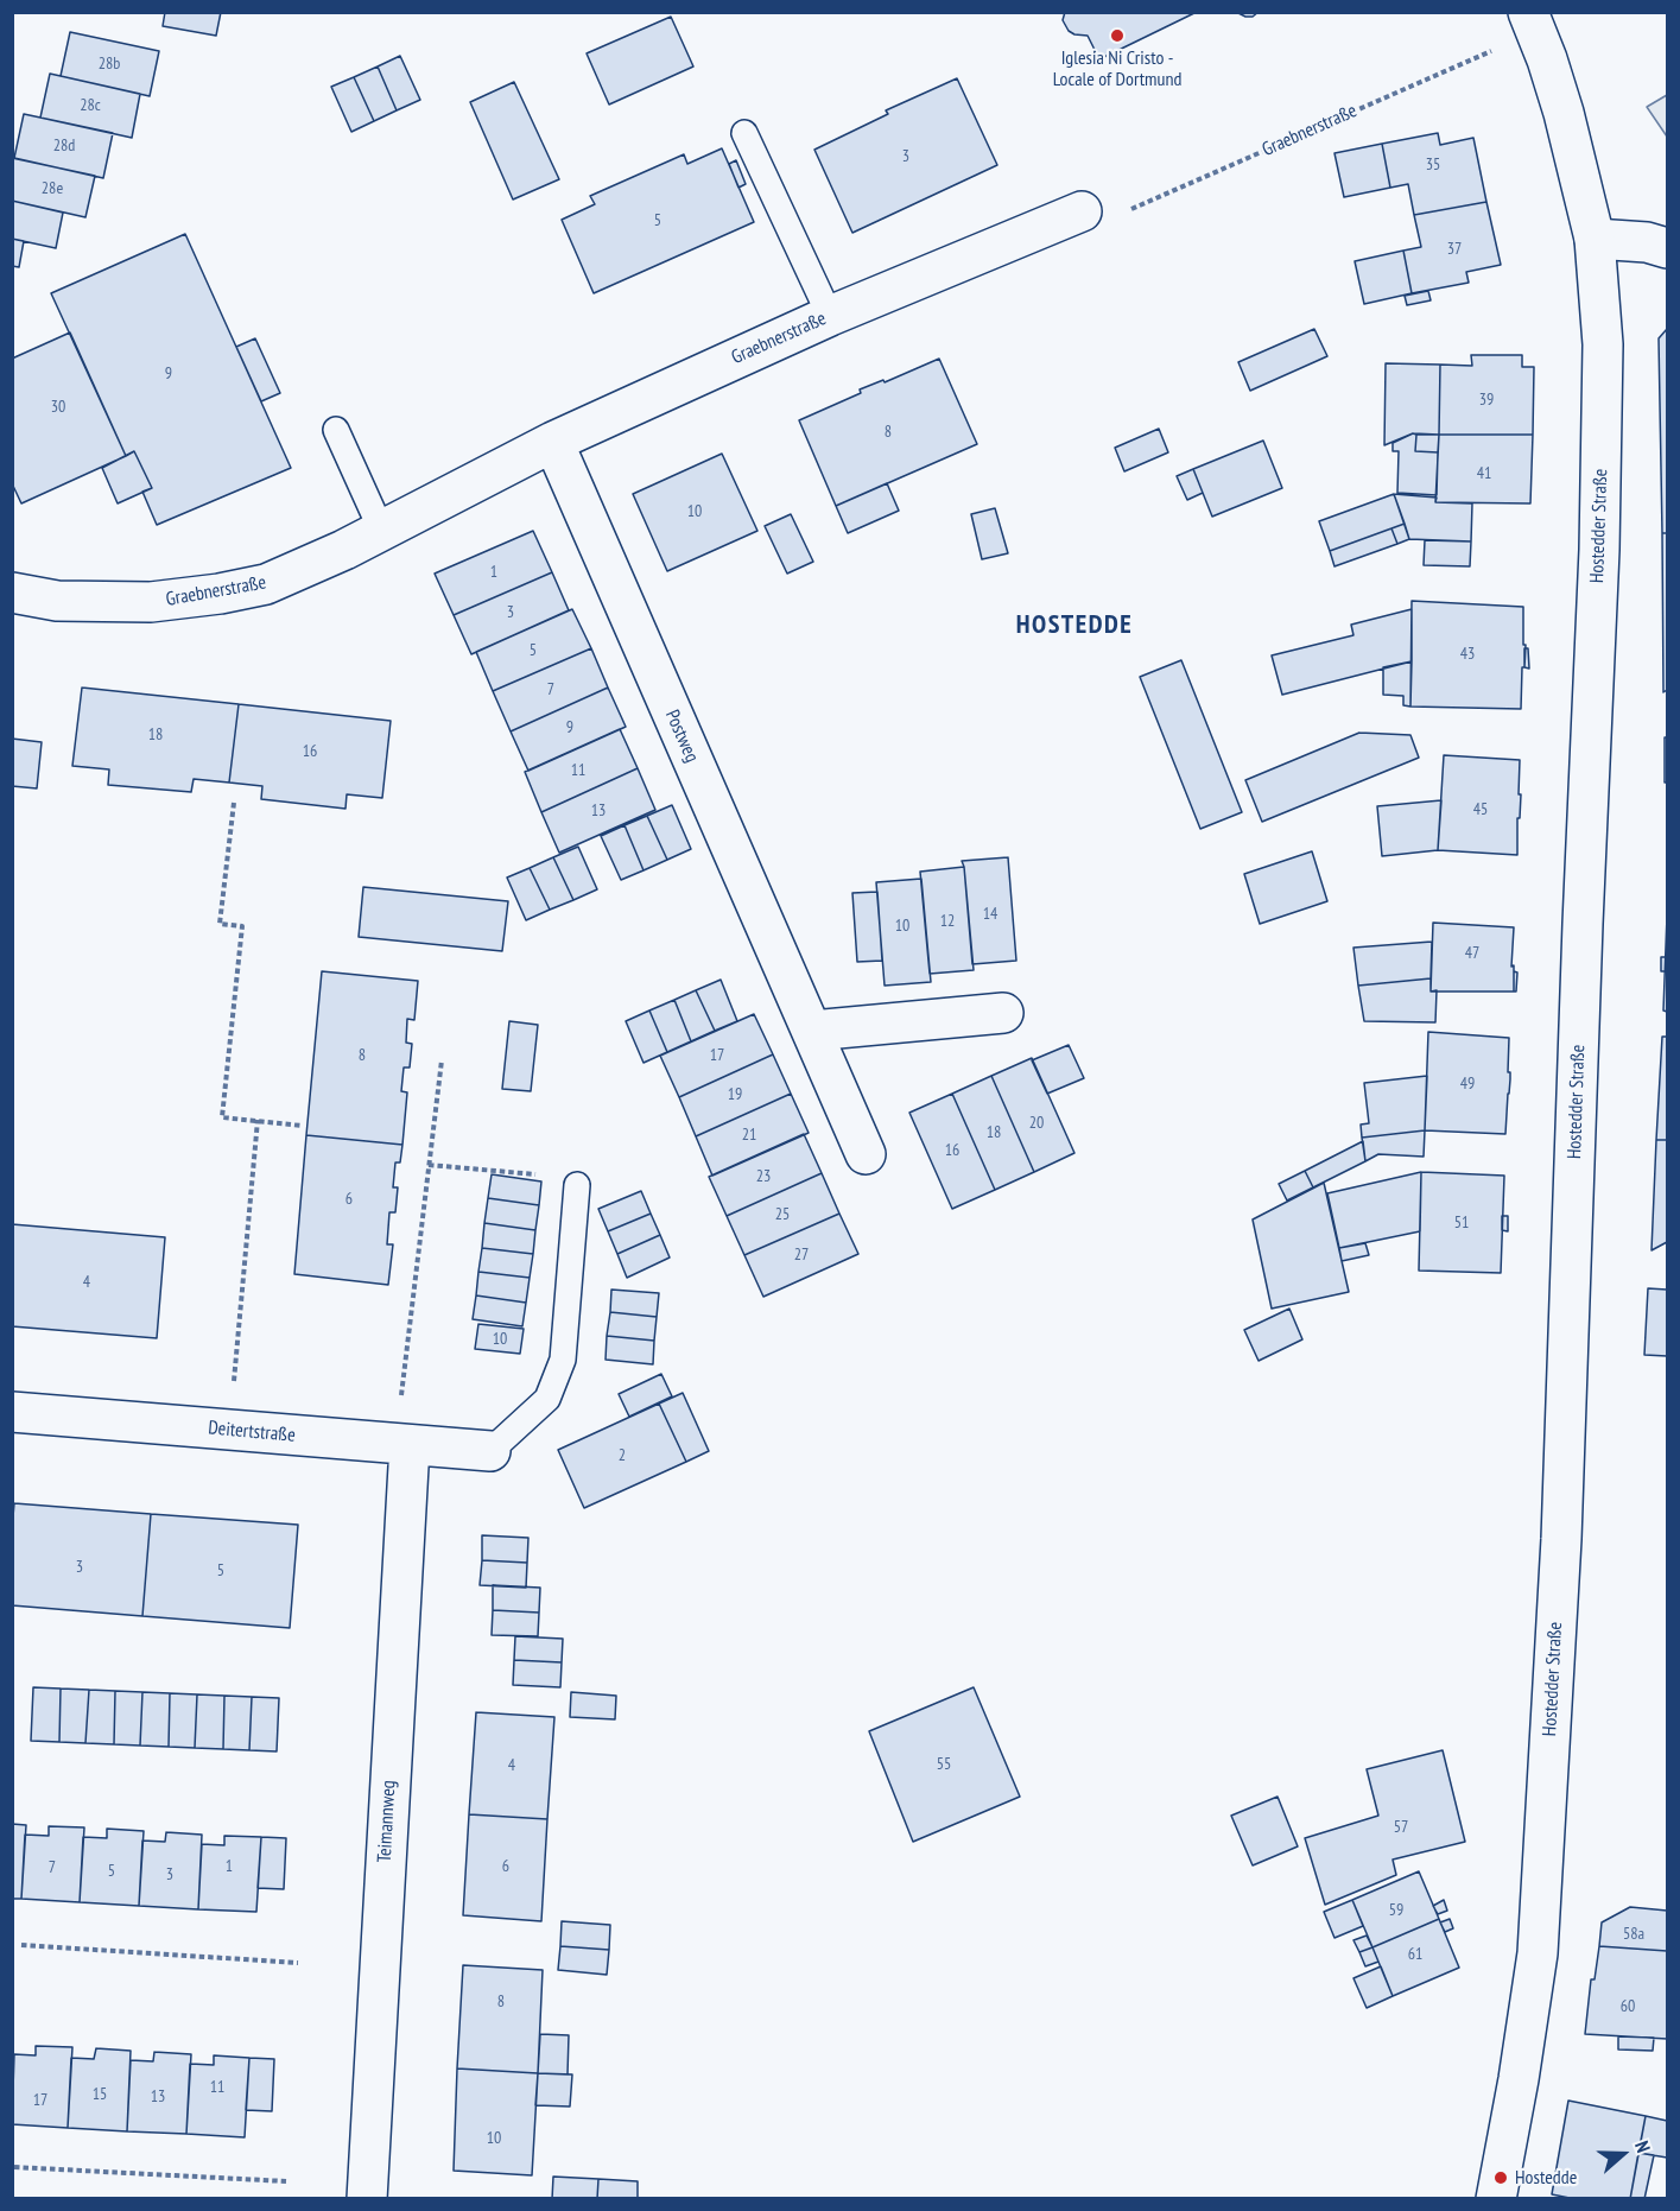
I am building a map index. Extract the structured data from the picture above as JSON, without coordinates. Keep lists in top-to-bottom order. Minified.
{"streets":{"street":["Graebnerstraße","Hostedder Straße","Postweg","Deitertstraße","Teimannweg"]},"crossings":[["Graebnerstraße","Hostedder Straße"],["Graebnerstraße","Postweg"],["Deitertstraße","Teimannweg"]],"districts":["HOSTEDDE"],"places":["Iglesia Ni Cristo - Locale of Dortmund","Hostedde"],"house_numbers":["28b","28c","28d","3","35","28e","5","37","9","39","30","8","41","10","1","3","5","43","7","9","18","16","11","45","13","14","12","10","47","8","17","49","19","20","18","21","16","23","6","25","51","27","4","10","2","3","5","55","4","57","1","6","7","5","3","59","58a","61","8","60","11","15","13","17","10"],"north":"right"}
